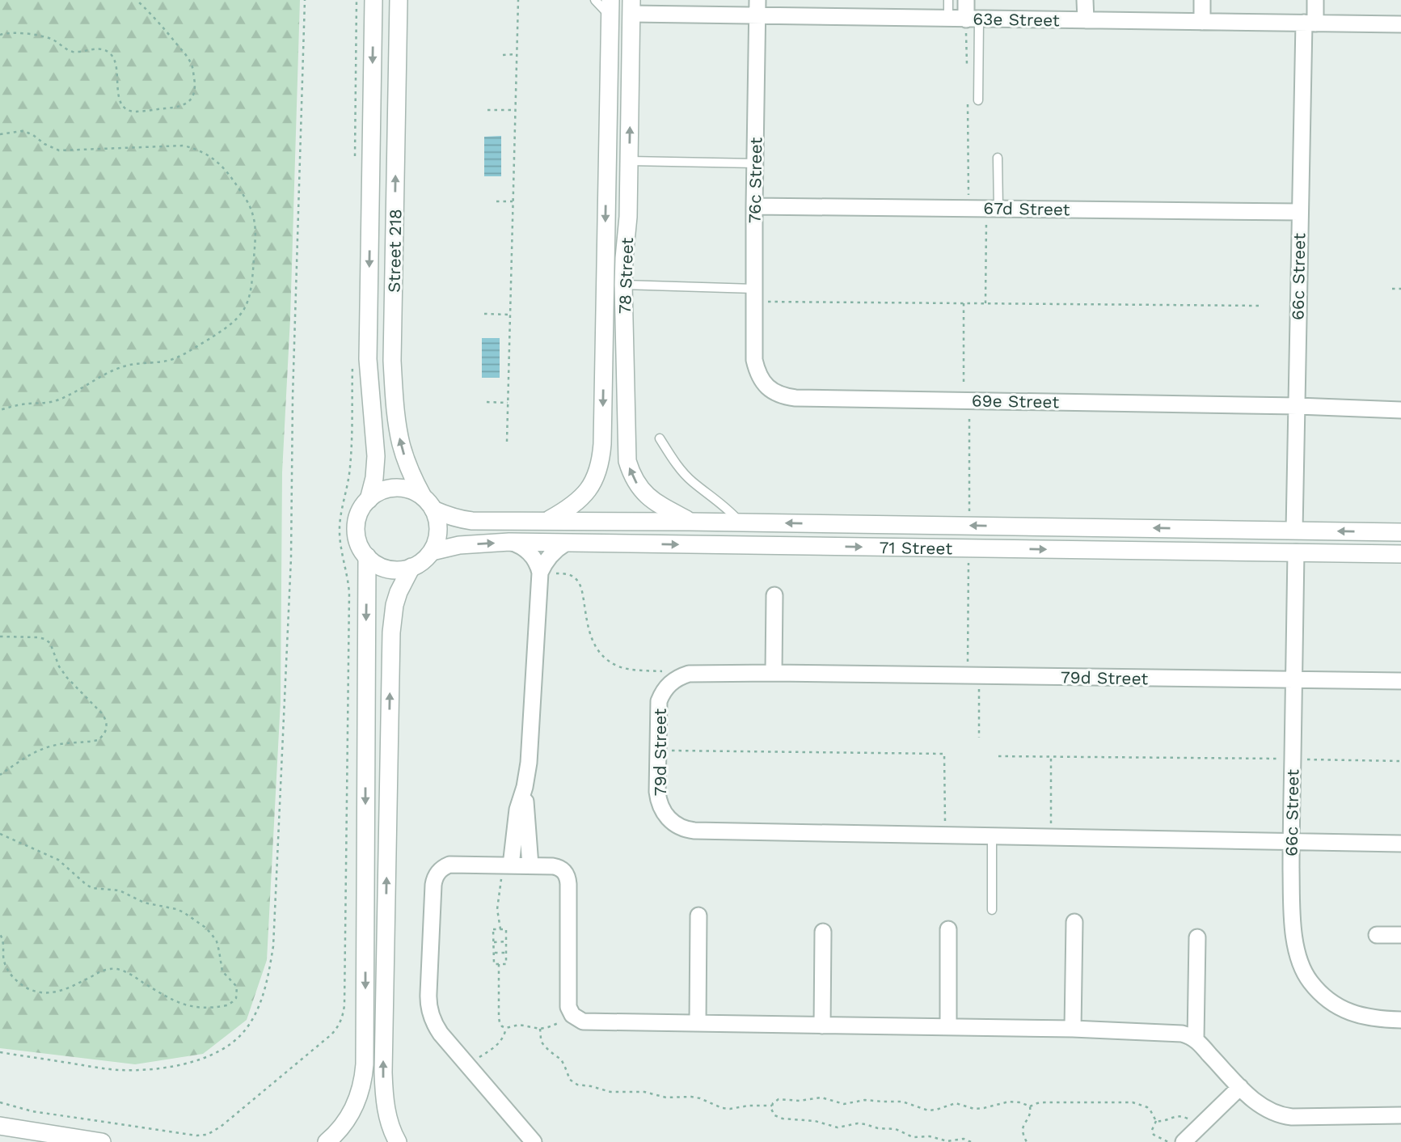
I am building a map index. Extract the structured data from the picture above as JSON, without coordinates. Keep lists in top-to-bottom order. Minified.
{"streets":{"street":["63e Street","76c Street","67d Street","Street 218","78 Street","66c Street","69e Street","71 Street","79d Street"]},"crossings":[["63e Street","76c Street"],["63e Street","78 Street"],["63e Street","66c Street"],["76c Street","67d Street"],["76c Street","69e Street"],["67d Street","66c Street"],["Street 218","71 Street"],["78 Street","71 Street"],["66c Street","69e Street"],["66c Street","71 Street"],["66c Street","79d Street"]]}
